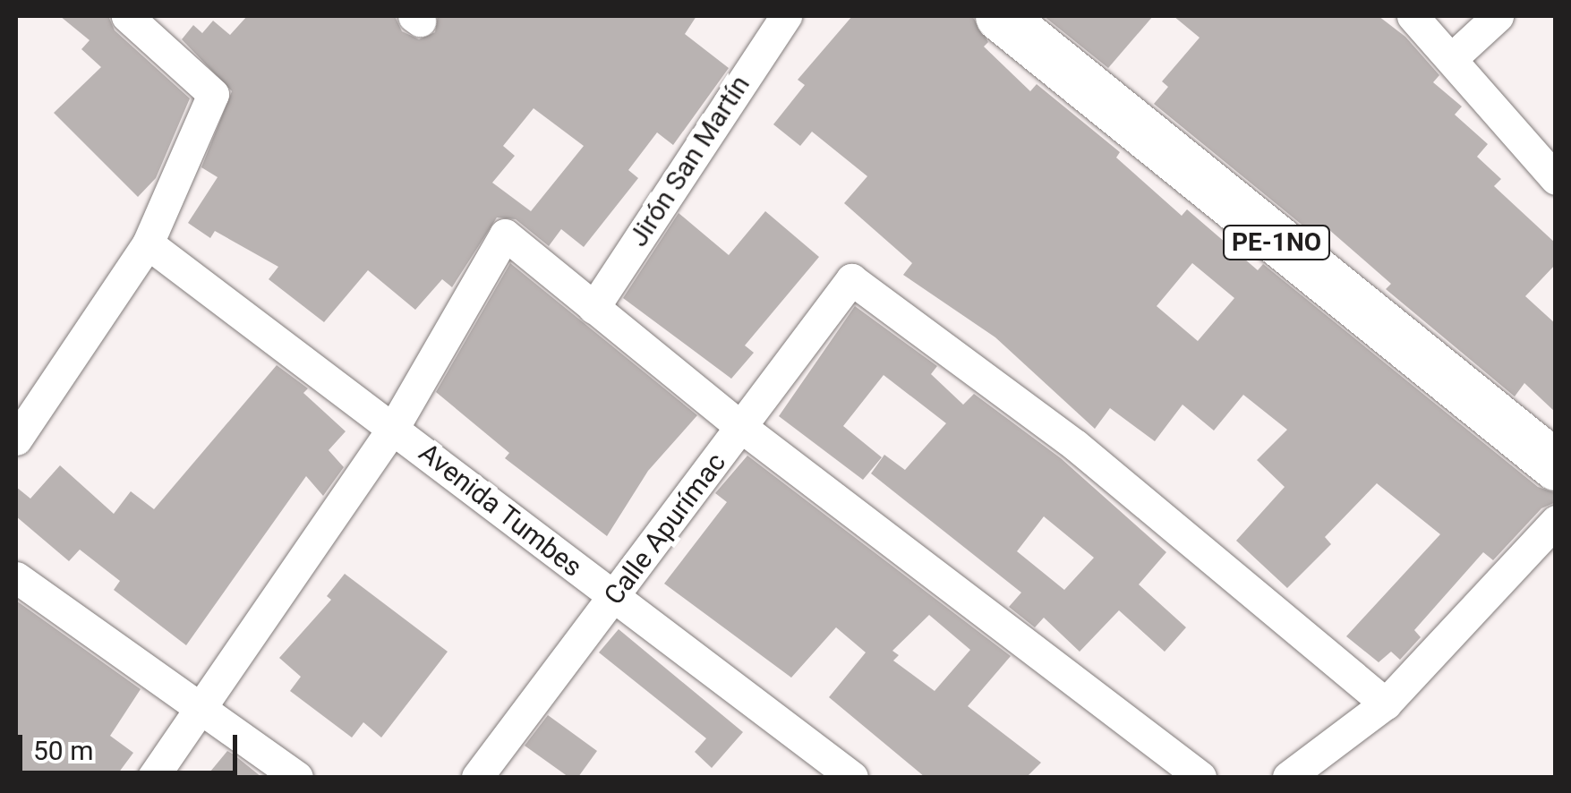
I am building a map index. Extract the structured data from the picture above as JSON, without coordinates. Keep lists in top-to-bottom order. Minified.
{"streets":{"main road":["PE-1NO"],"street":["Jirón San Martín","Avenida Tumbes","Calle Apurímac"]},"crossings":[["Avenida Tumbes","Calle Apurímac"]],"scale_bar":"50 m"}
